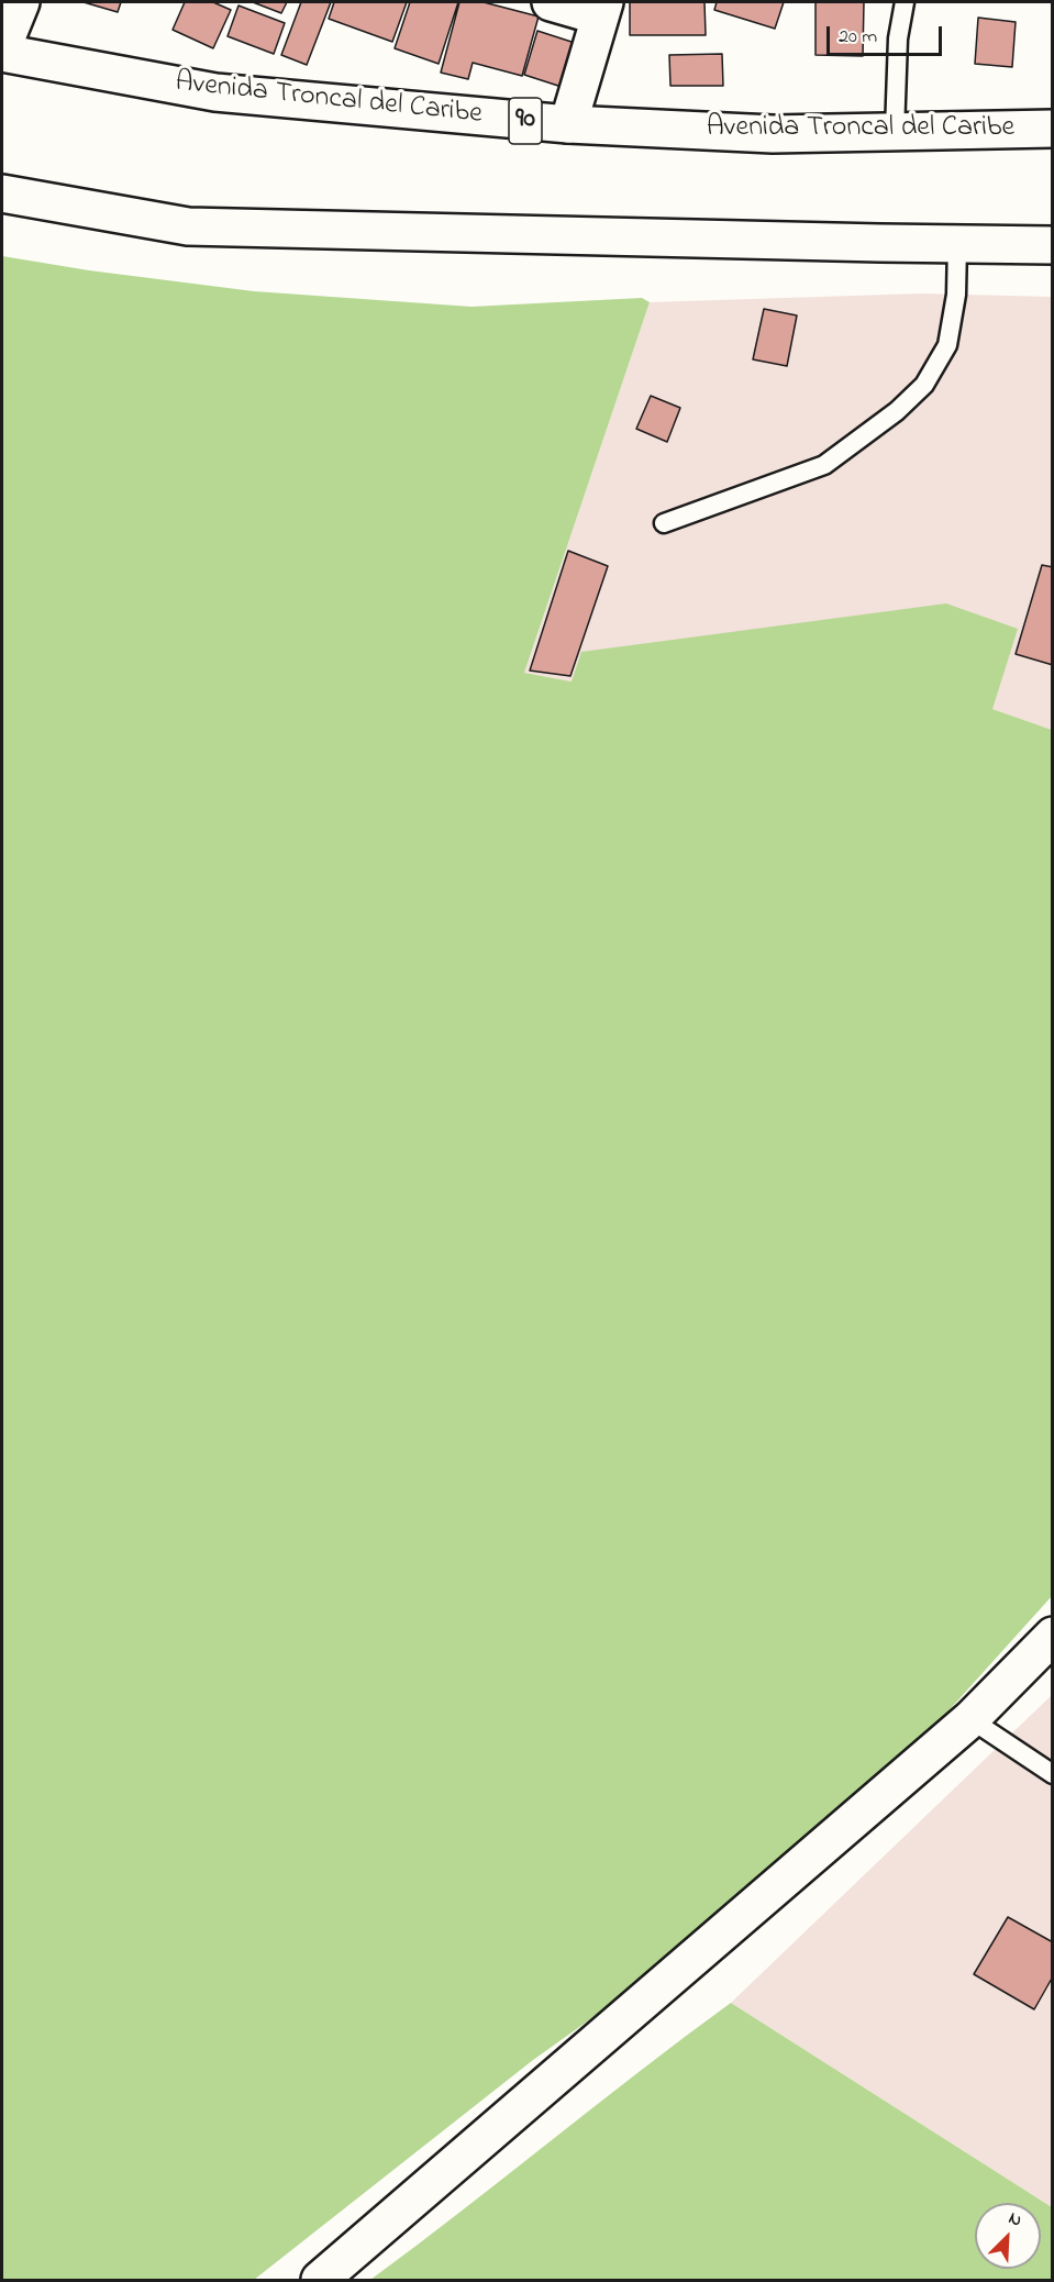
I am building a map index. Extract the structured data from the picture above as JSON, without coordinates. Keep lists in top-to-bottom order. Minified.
{"streets":{"main road":["Avenida Troncal del Caribe","90"]},"scale_bar":"20 m","north":"top right"}
